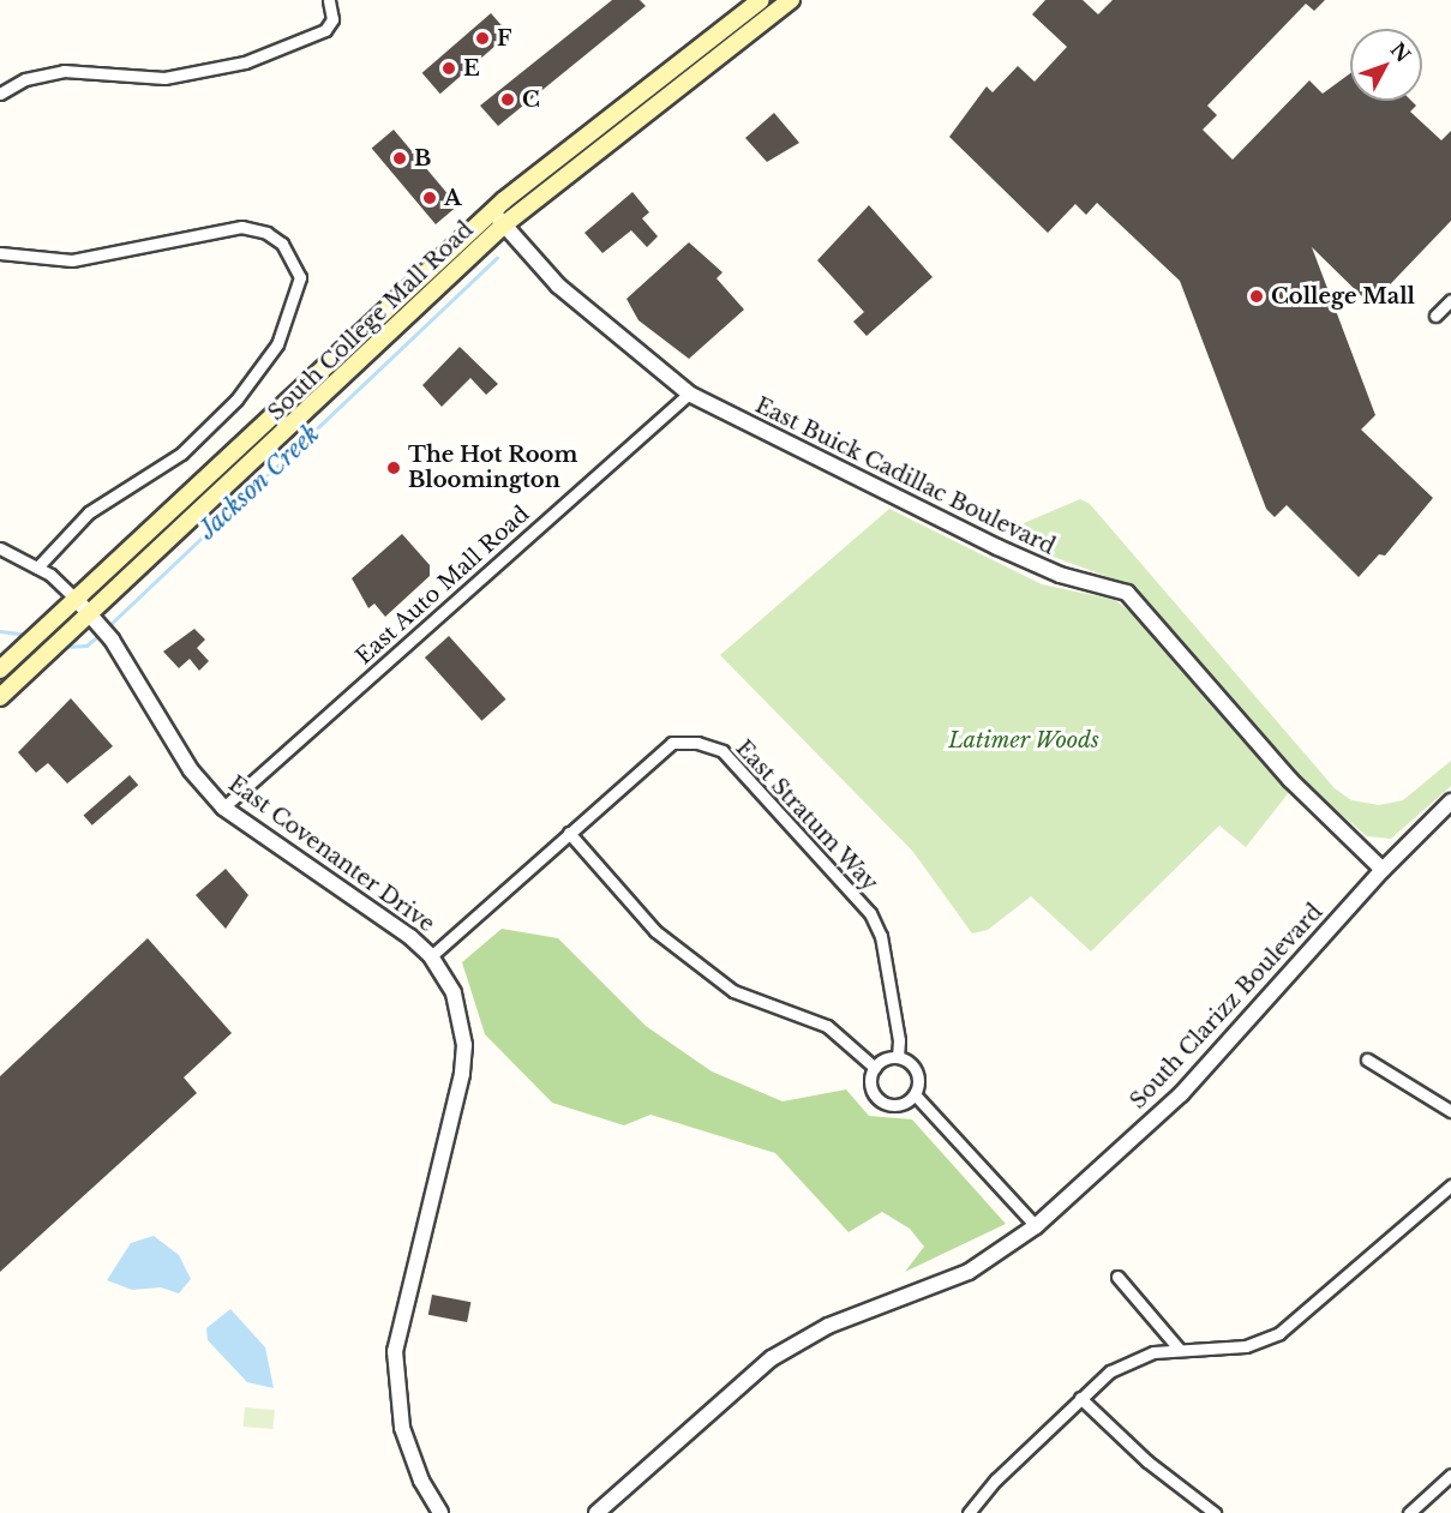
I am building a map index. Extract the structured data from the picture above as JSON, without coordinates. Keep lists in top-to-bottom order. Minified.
{"streets":{"main road":["South College Mall Road"],"street":["East Buick Cadillac Boulevard","East Auto Mall Road","East Stratum Way","East Covenanter Drive","South Clarizz Boulevard"]},"crossings":[["South College Mall Road","East Buick Cadillac Boulevard"],["South College Mall Road","East Covenanter Drive"],["East Buick Cadillac Boulevard","East Auto Mall Road"],["East Buick Cadillac Boulevard","South Clarizz Boulevard"],["East Auto Mall Road","East Covenanter Drive"],["East Stratum Way","East Covenanter Drive"]],"water":["Jackson Creek"],"parks":["Latimer Woods"],"places":["F","E","C","B","A","College Mall","The Hot Room Bloomington"],"north":"top right"}
